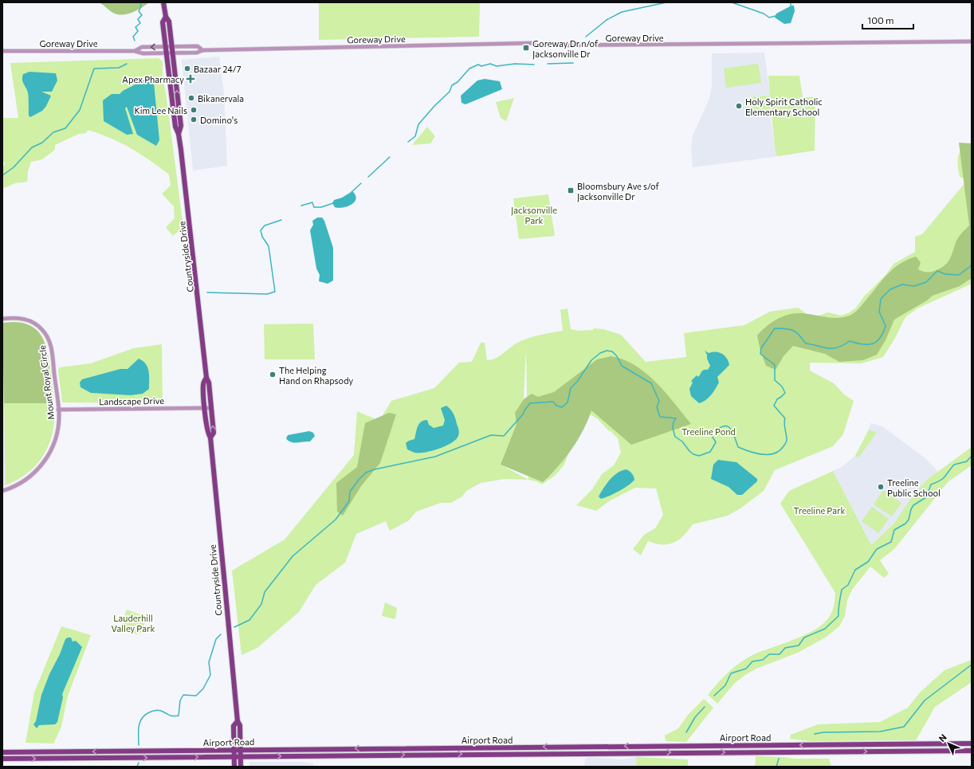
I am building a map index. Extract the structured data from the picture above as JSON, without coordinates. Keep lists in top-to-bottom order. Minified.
{"streets":{"main road":["Countryside Drive","Airport Road"],"street":["Goreway Drive","Mount Royal Circle","Landscape Drive"]},"crossings":[["Goreway Drive","Countryside Drive"],["Countryside Drive","Landscape Drive"],["Countryside Drive","Airport Road"],["Mount Royal Circle","Landscape Drive"]],"parks":["Jacksonville Park","Treeline Pond","Treeline Park","Lauderhill Valley Park"],"places":{"transit":["Goreway Dr n/of Jacksonville Dr","Bloomsbury Ave s/of Jacksonville Dr"],"other":["Bazaar 24/7","Bikanervala","Holy Spirit Catholic Elementary School","Kim Lee Nails","Domino's","The Helping Hand on Rhapsody","Treeline Public School"],"health":["Apex Pharmacy"]},"scale_bar":"100 m","north":"top left"}
